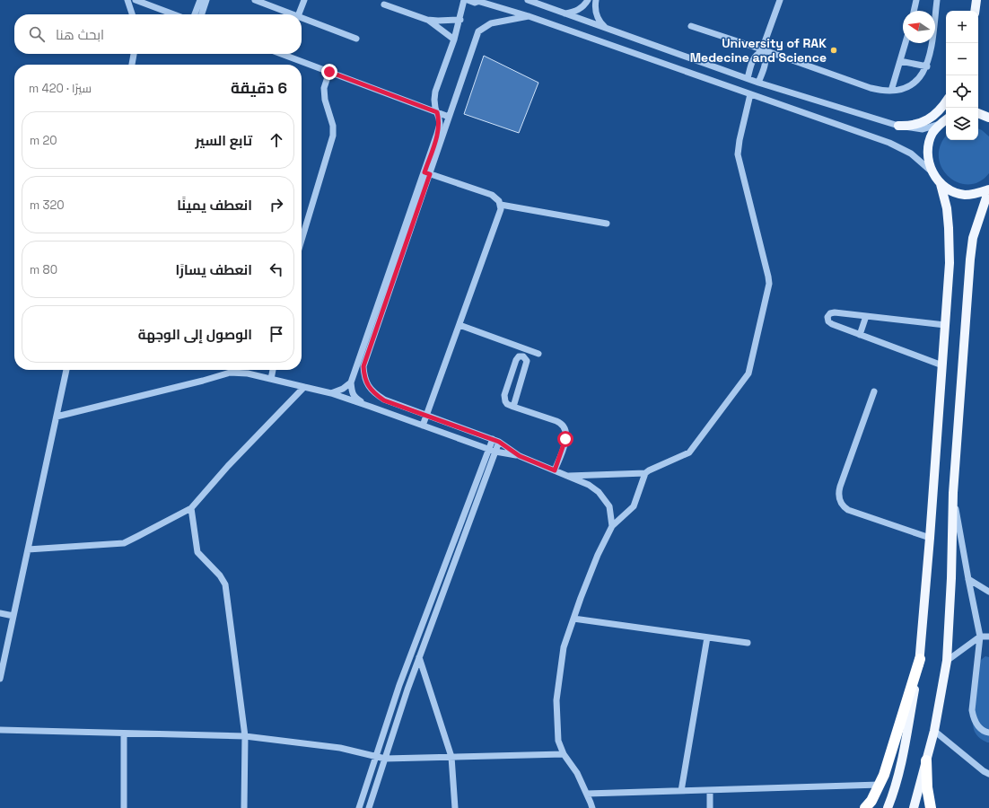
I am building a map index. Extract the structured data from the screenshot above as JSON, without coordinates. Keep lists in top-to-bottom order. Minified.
{"places":["University of RAK Medecine and Science"],"north":"left","page":{"map_buttons":["+","−"],"search":"ابحث هنا","heading":["6 دقيقة","سيرًا · 420 m"],"list":[["تابع السير","20 m"],["انعطف يمينًا","320 m"],["انعطف يسارًا","80 m"],"الوصول إلى الوجهة"]}}
